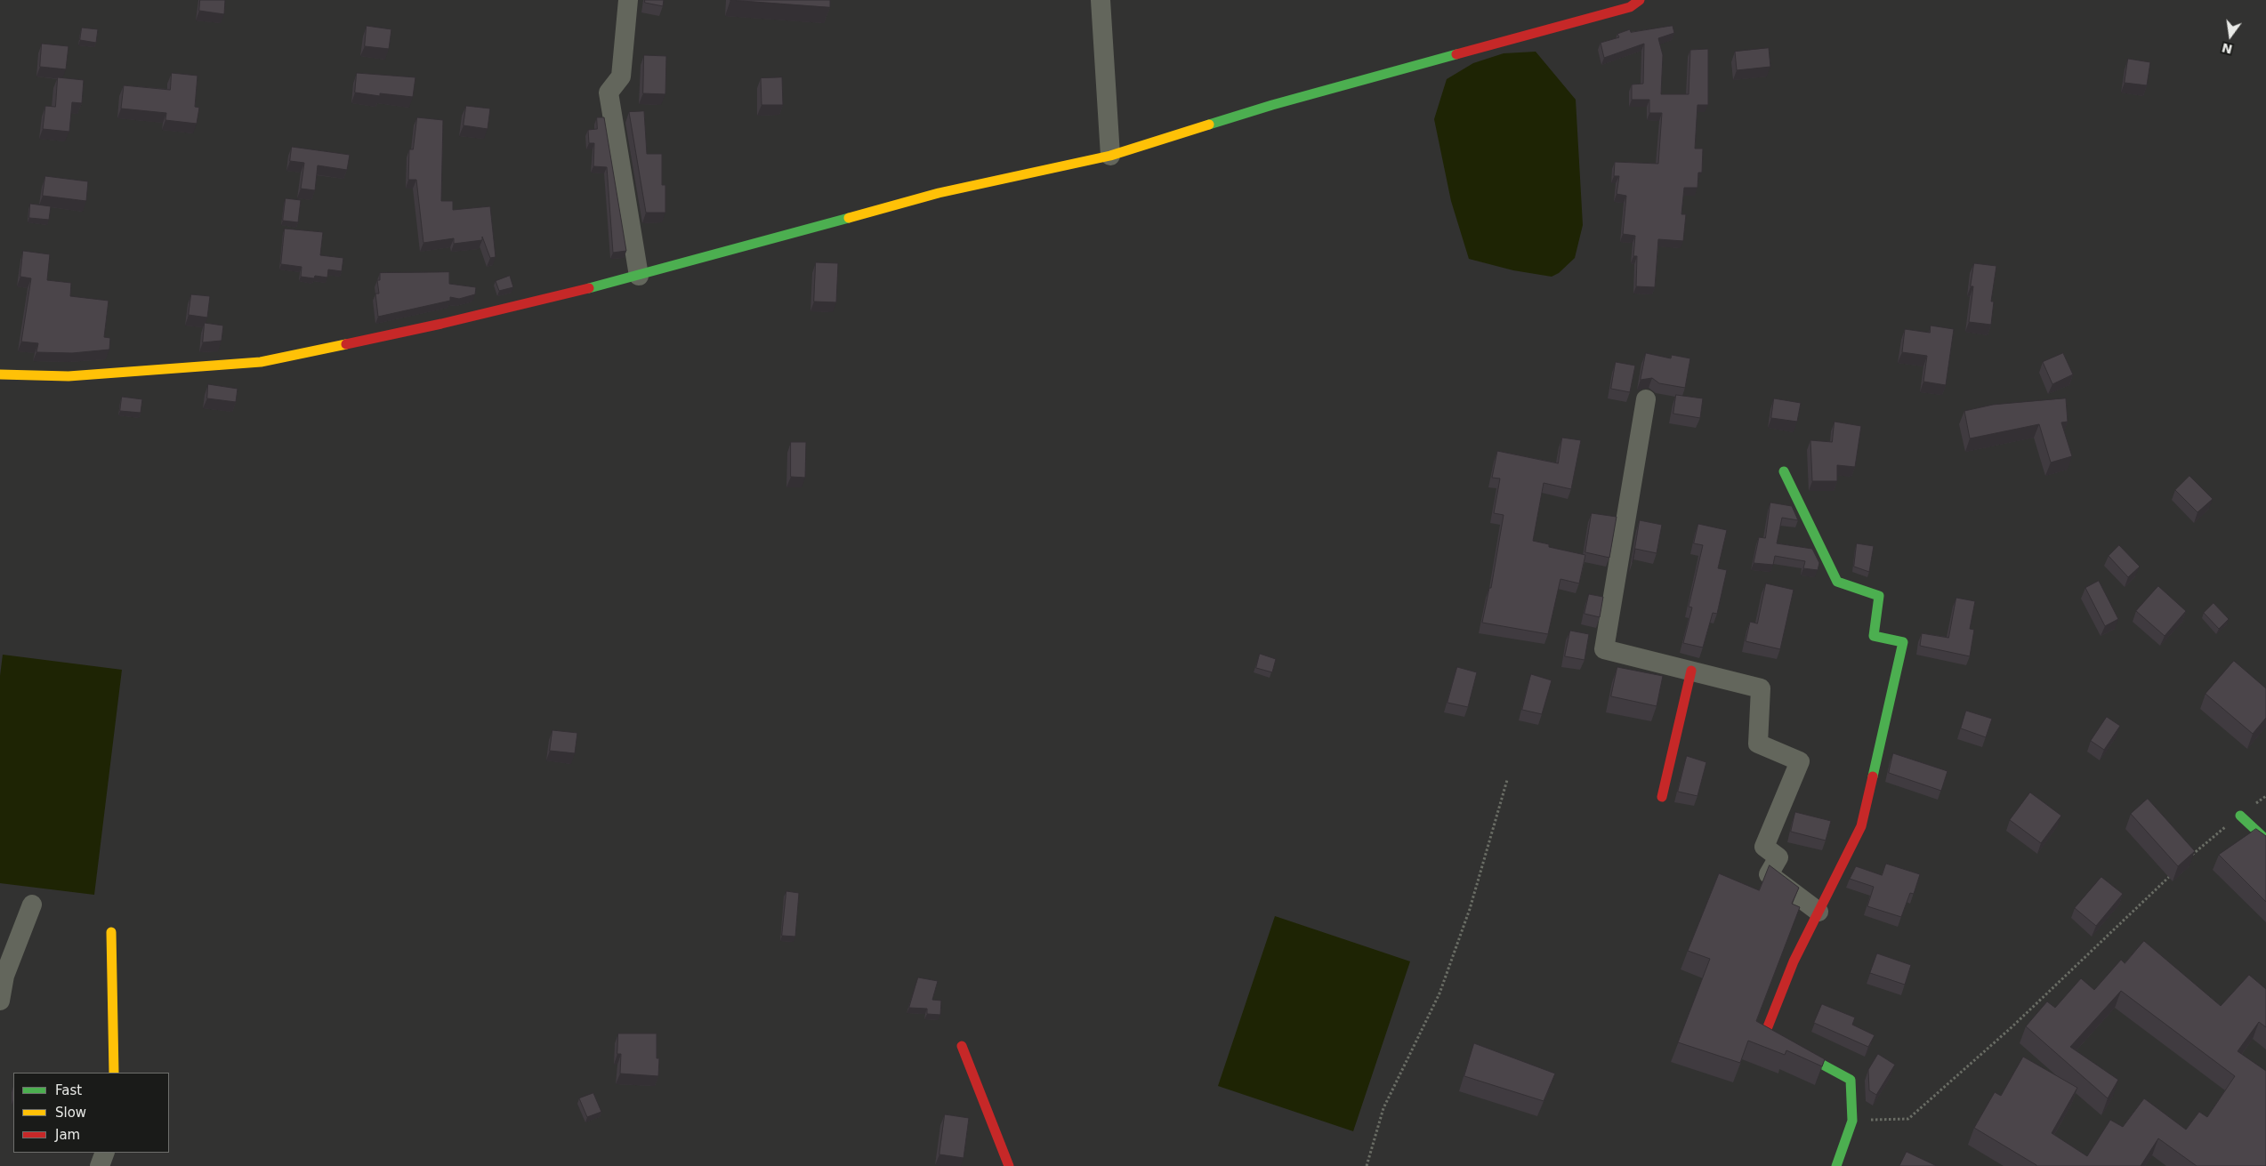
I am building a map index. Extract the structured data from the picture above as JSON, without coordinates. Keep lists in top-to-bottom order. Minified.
{"legend":["Fast","Slow","Jam"],"north":"bottom"}
